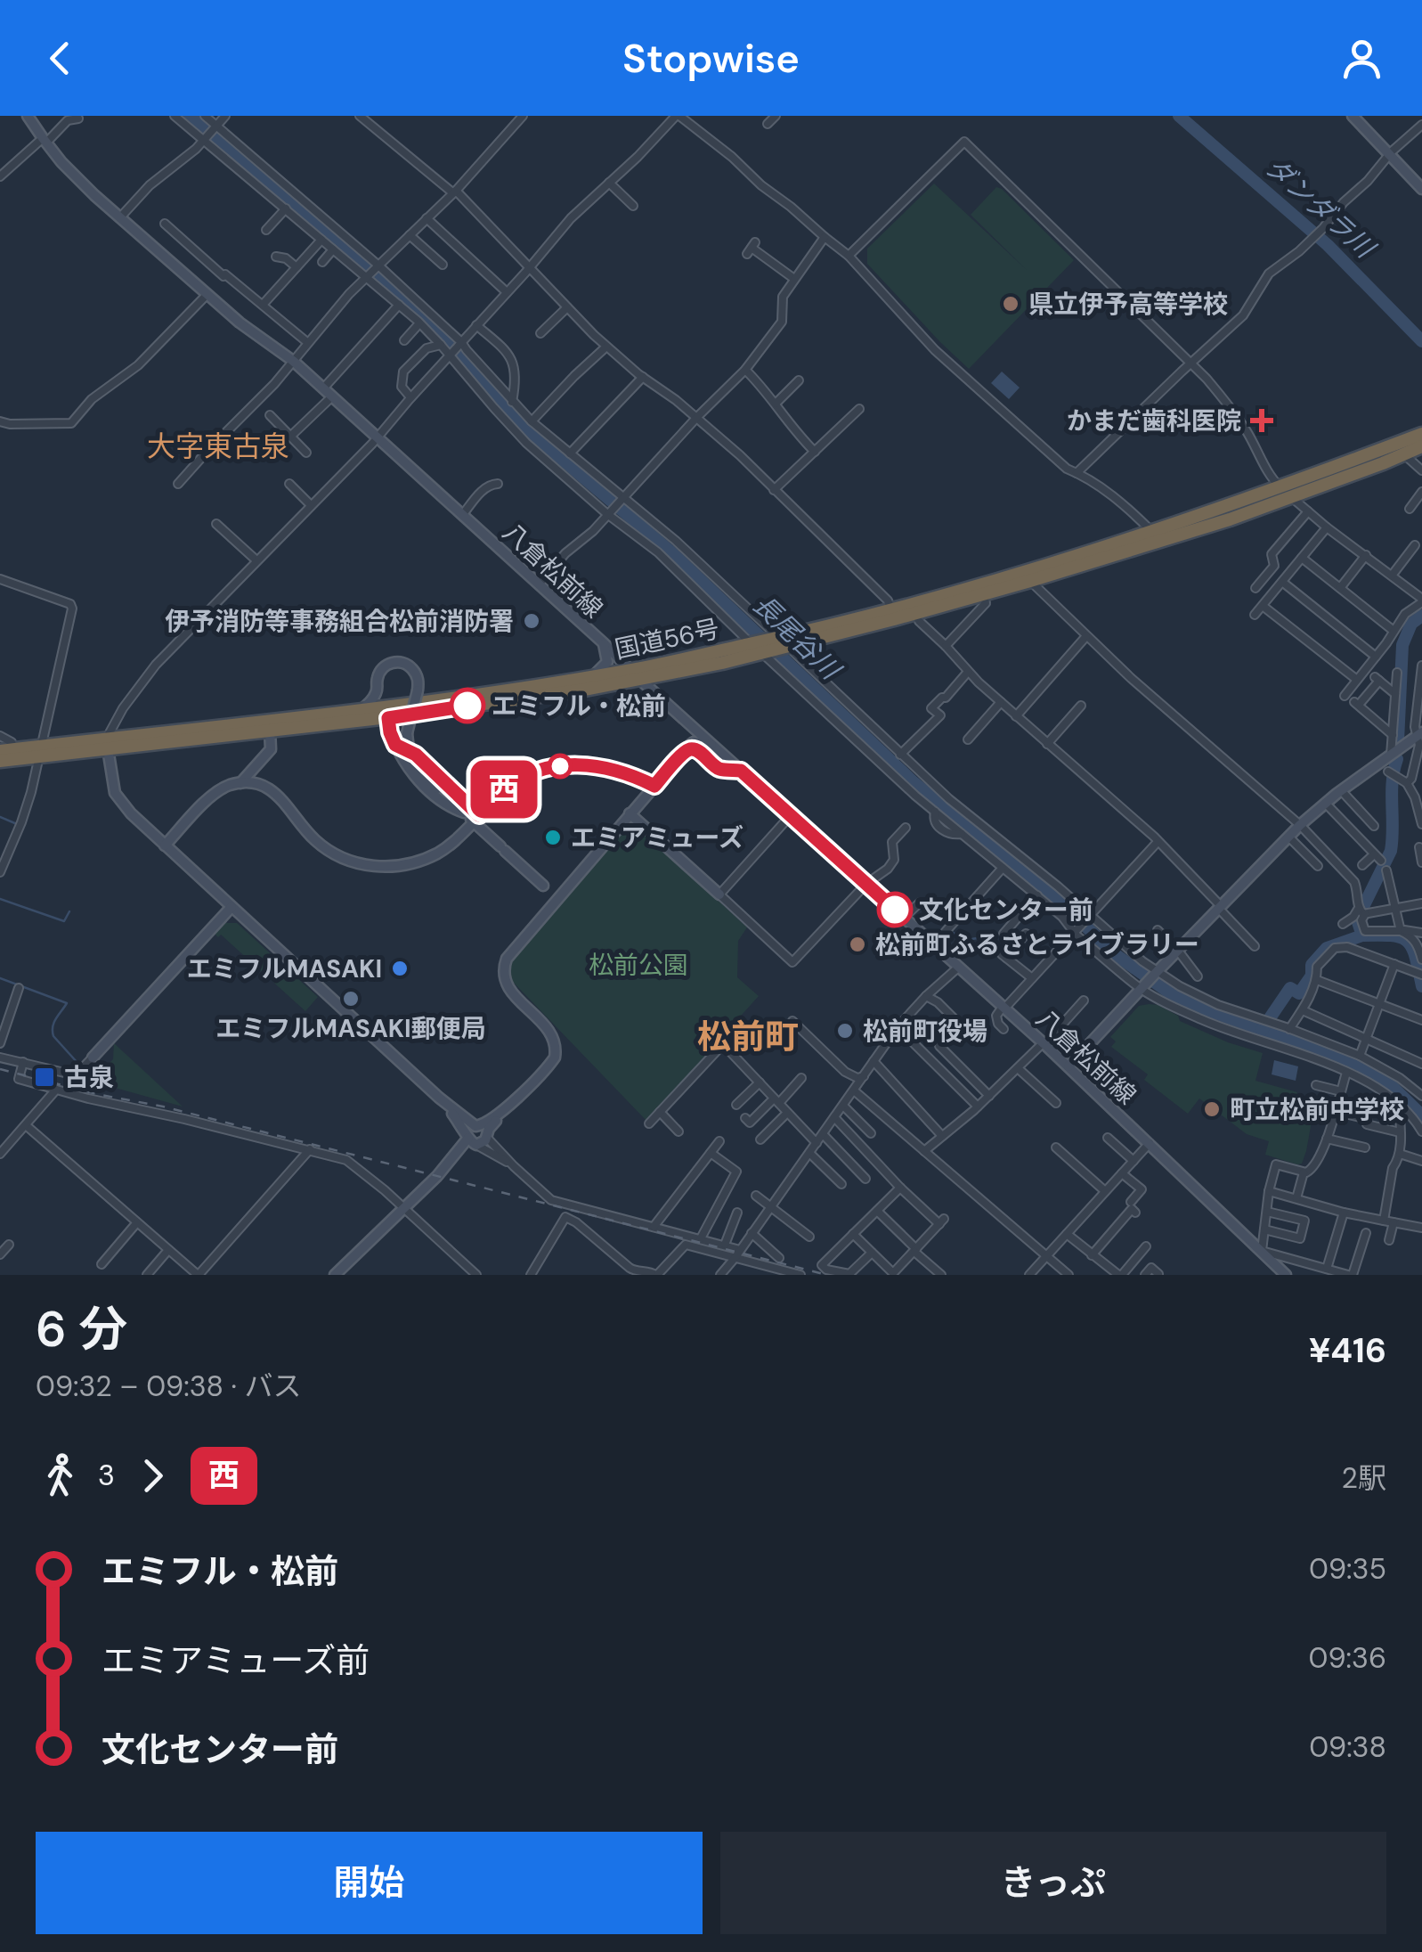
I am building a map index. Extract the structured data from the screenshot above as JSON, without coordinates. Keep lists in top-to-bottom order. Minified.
{"streets":{"highway":["国道56号"],"street":["八倉松前線"]},"crossings":[["八倉松前線","国道56号"]],"districts":["大字東古泉","松前町"],"water":["ダンダラ川","長尾谷川"],"parks":["松前公園"],"places":{"other":["県立伊予高等学校","伊予消防等事務組合松前消防署","エミフル・松前","エミアミューズ","文化センター前","松前町ふるさとライブラリー","エミフルMASAKI","エミフルMASAKI郵便局","松前町役場","町立松前中学校"],"health":["かまだ歯科医院"],"transit":["古泉"]},"lines":["bus line 西"],"page":{"header":"Stopwise","on_map":"西","heading":["6 分","09:32 – 09:38 · バス","¥416"],"legs":["3","西","2駅"],"list":[{"name":"エミフル・松前","value":"09:35"},{"name":"エミアミューズ前","value":"09:36"},{"name":"文化センター前","value":"09:38"}],"buttons":["開始","きっぷ"]}}
